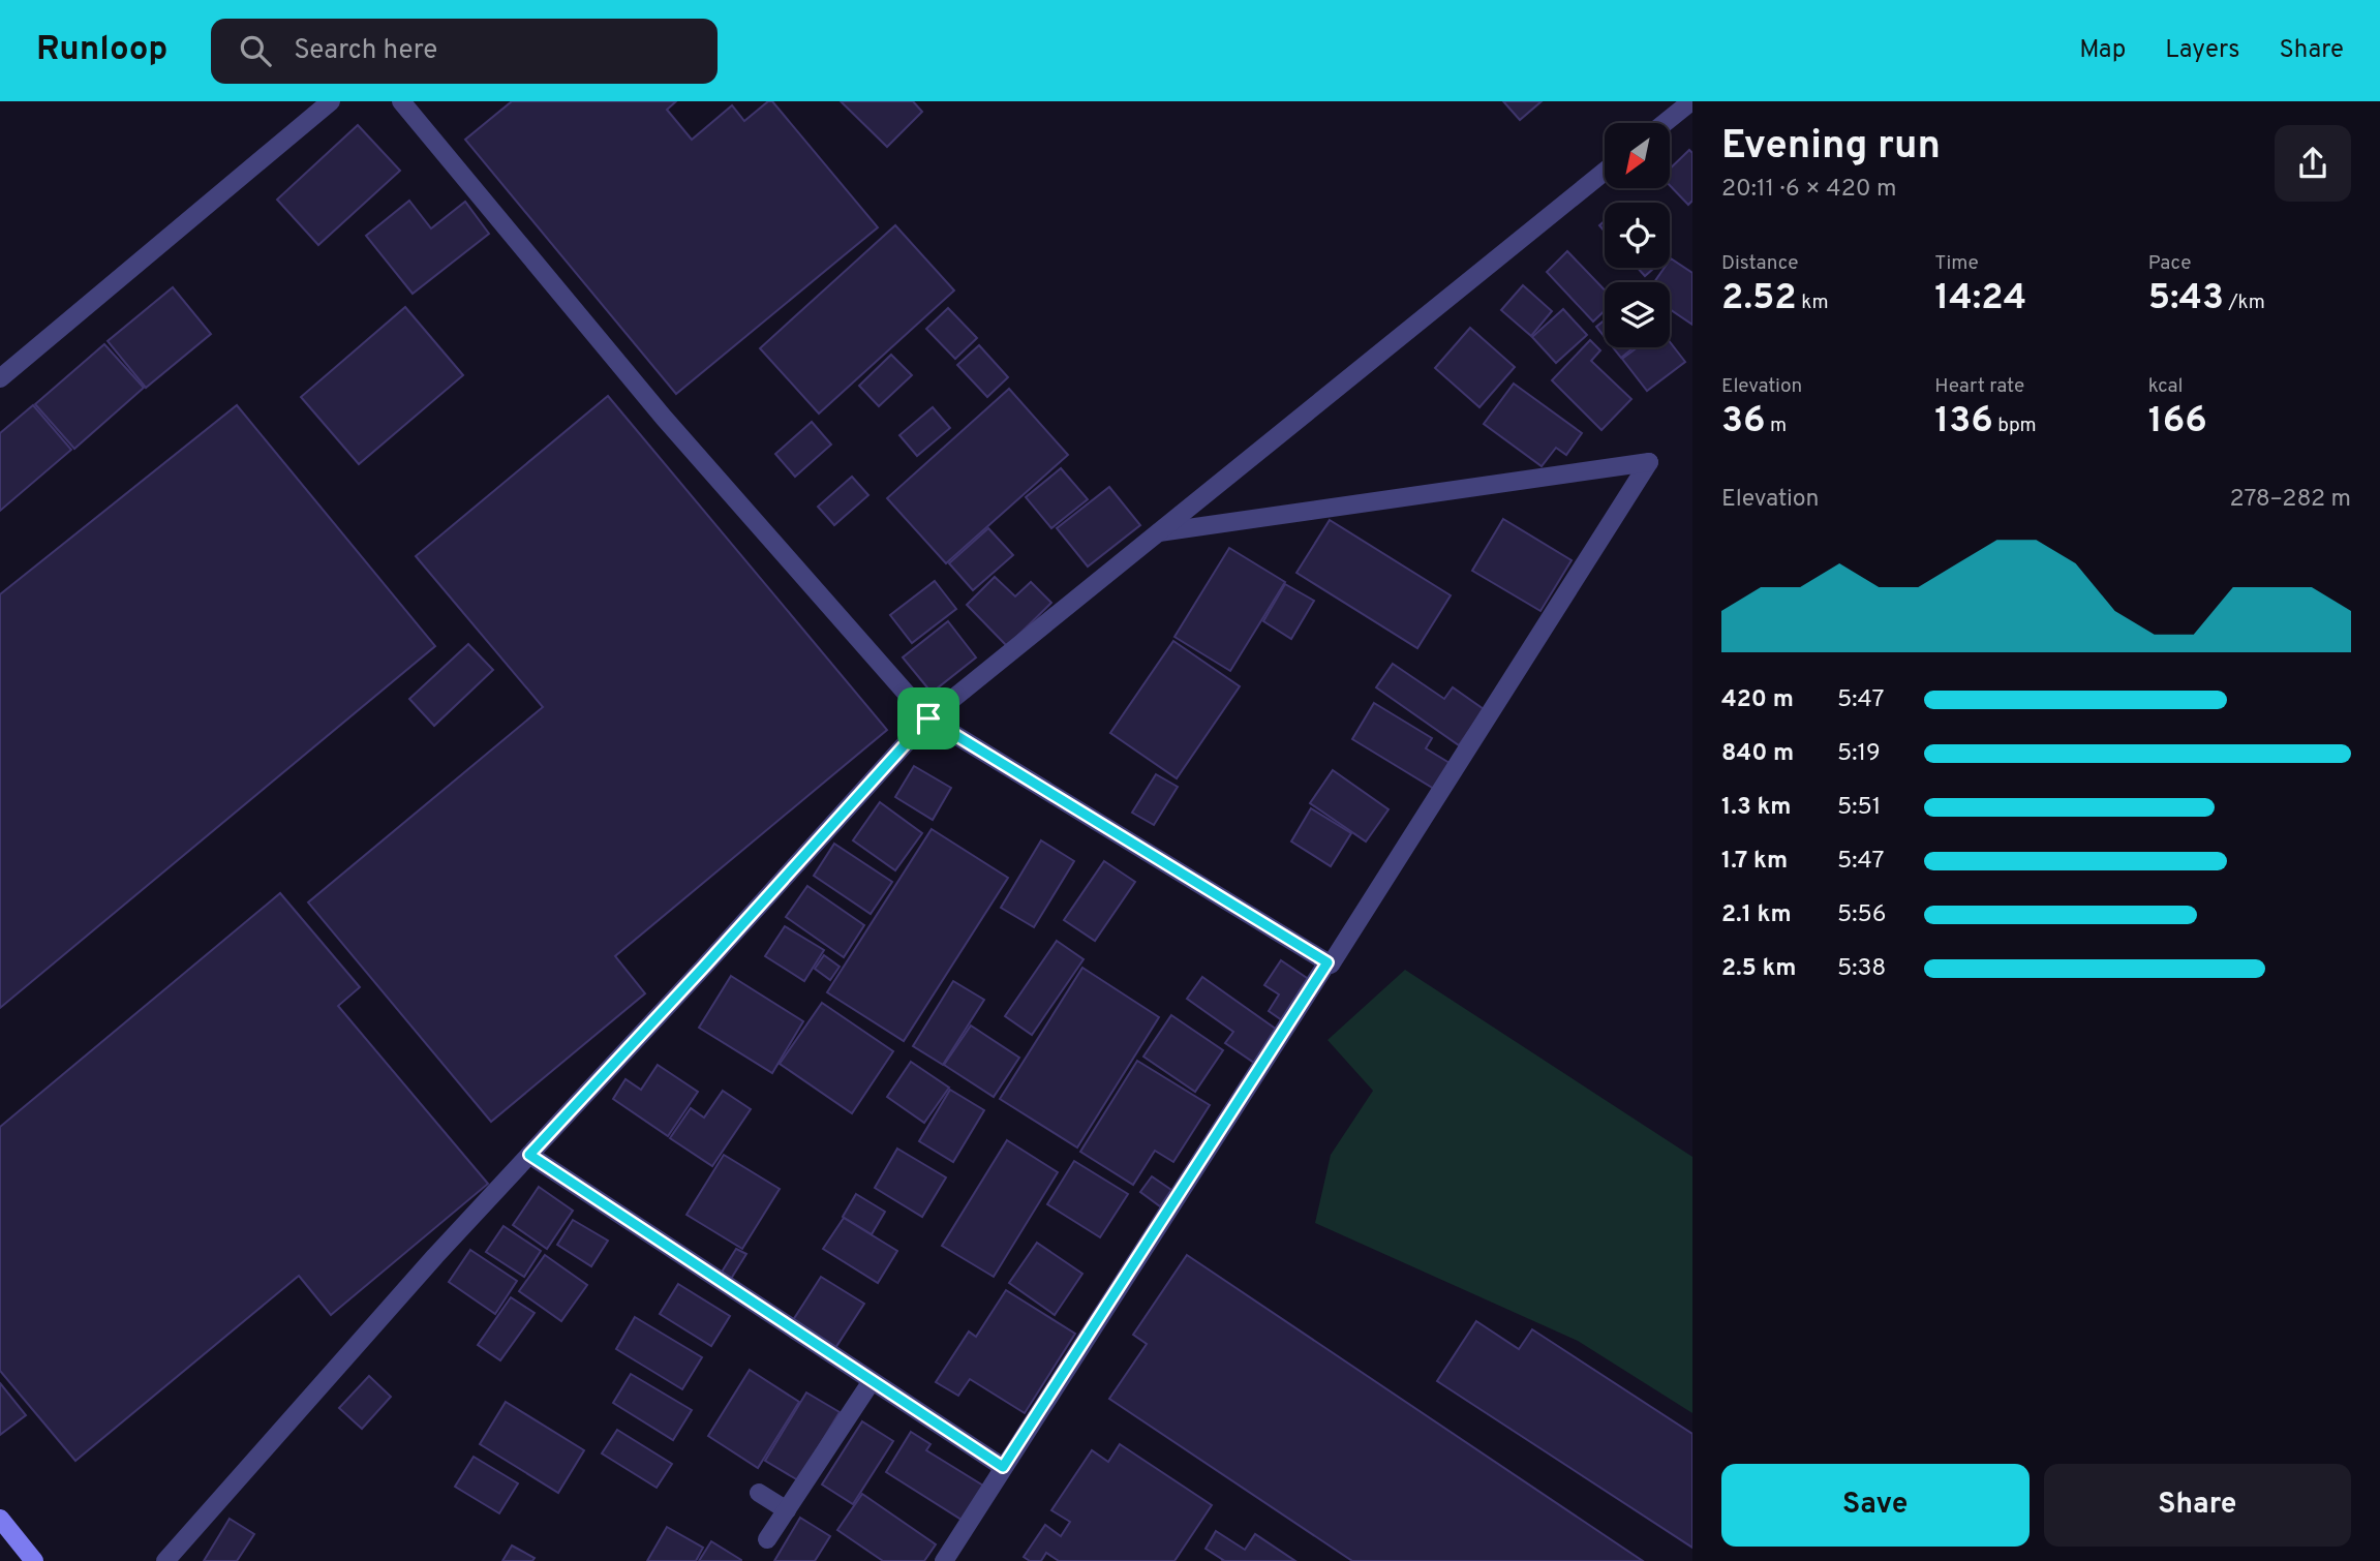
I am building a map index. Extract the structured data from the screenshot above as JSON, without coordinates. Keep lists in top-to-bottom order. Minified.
{"north":"bottom left","page":{"header":"Runloop","search":"Search here","nav":["Map","Layers","Share"],"heading":["Evening run","20:11 · 6 × 420 m"],"stats":[["Distance","2.52 km"],["Time","14:24"],["Pace","5:43 /km"],["Elevation","36 m"],["Heart rate","136 bpm"],["kcal","166"]],"chart":["Elevation","278–282 m"],"list":[{"name":"420 m","note":"5:47"},{"name":"840 m","note":"5:19"},{"name":"1.3 km","note":"5:51"},{"name":"1.7 km","note":"5:47"},{"name":"2.1 km","note":"5:56"},{"name":"2.5 km","note":"5:38"}],"buttons":["Save","Share"]}}
